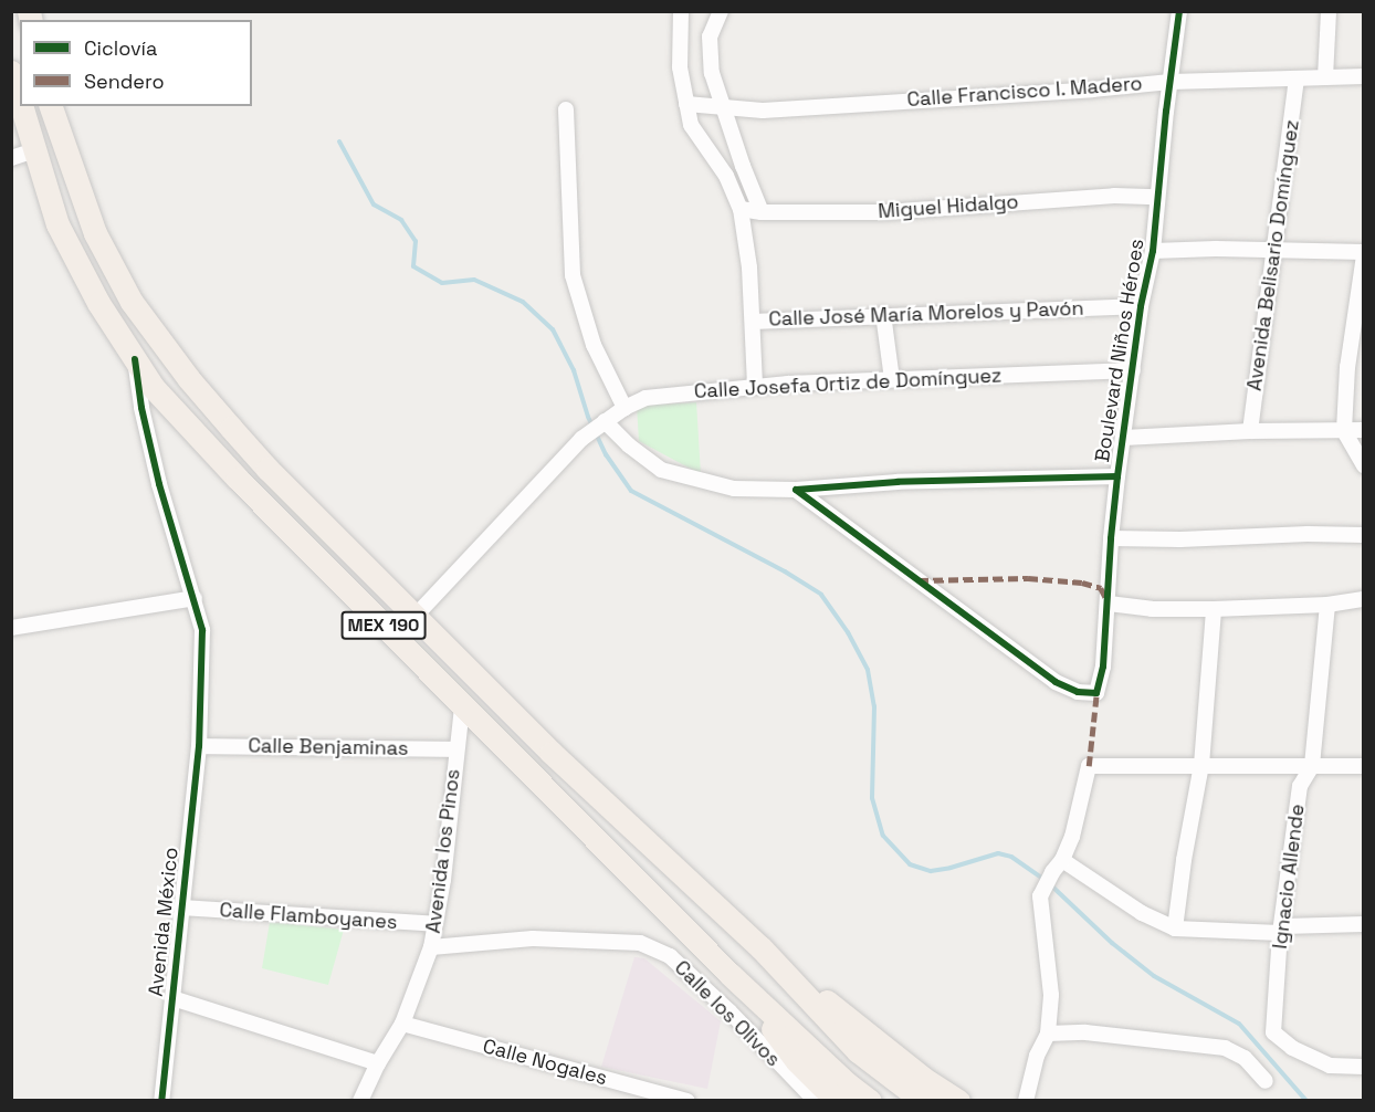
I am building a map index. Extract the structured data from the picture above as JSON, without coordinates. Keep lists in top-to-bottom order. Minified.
{"streets":{"main road":["MEX 190"],"street":["Calle Francisco I. Madero","Miguel Hidalgo","Avenida Belisario Domínguez","Calle José María Morelos y Pavón","Boulevard Niños Héroes","Calle Josefa Ortiz de Domínguez","Calle Benjaminas","Avenida los Pinos","Ignacio Allende","Calle Flamboyanes","Avenida México","Calle los Olivos","Calle Nogales"]},"crossings":[["Calle Francisco I. Madero","Avenida Belisario Domínguez"],["Calle Francisco I. Madero","Boulevard Niños Héroes"],["Miguel Hidalgo","Boulevard Niños Héroes"],["Calle José María Morelos y Pavón","Boulevard Niños Héroes"],["Boulevard Niños Héroes","Calle Josefa Ortiz de Domínguez"],["Calle Josefa Ortiz de Domínguez","MEX 190"],["MEX 190","Avenida los Pinos"],["MEX 190","Avenida México"],["Calle Benjaminas","Avenida los Pinos"],["Calle Benjaminas","Avenida México"],["Avenida los Pinos","Calle Flamboyanes"],["Avenida los Pinos","Calle los Olivos"],["Avenida los Pinos","Calle Nogales"],["Calle Flamboyanes","Avenida México"]],"legend":["Ciclovía","Sendero"]}
